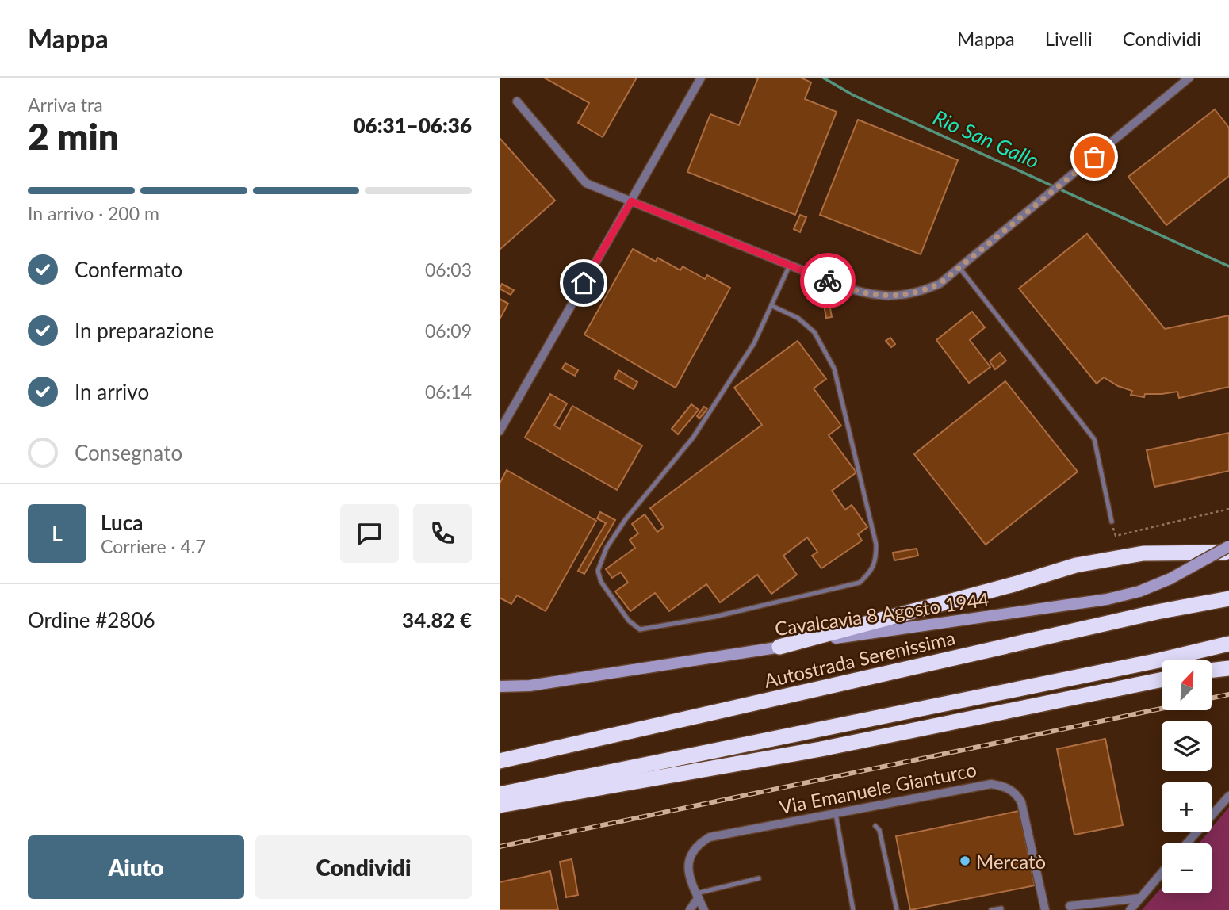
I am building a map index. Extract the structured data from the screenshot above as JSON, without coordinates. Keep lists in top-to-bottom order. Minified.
{"streets":{"highway":["Autostrada Serenissima"],"main road":["Cavalcavia 8 Agosto 1944"],"street":["Via Emanuele Gianturco"]},"water":["Rio San Gallo"],"places":["Mercatò"],"north":"top right","page":{"header":"Mappa","nav":["Mappa","Livelli","Condividi"],"heading":["2 min","Arriva tra","06:31–06:36"],"panel":["Luca","Corriere · 4.7","Ordine #2806","34.82 €"],"bar":"In arrivo · 200 m","list":[["Confermato","06:03"],["In preparazione","06:09"],["In arrivo","06:14"],"Consegnato"],"round":"L","map_buttons":["+","−"],"buttons":["Aiuto","Condividi"]}}
